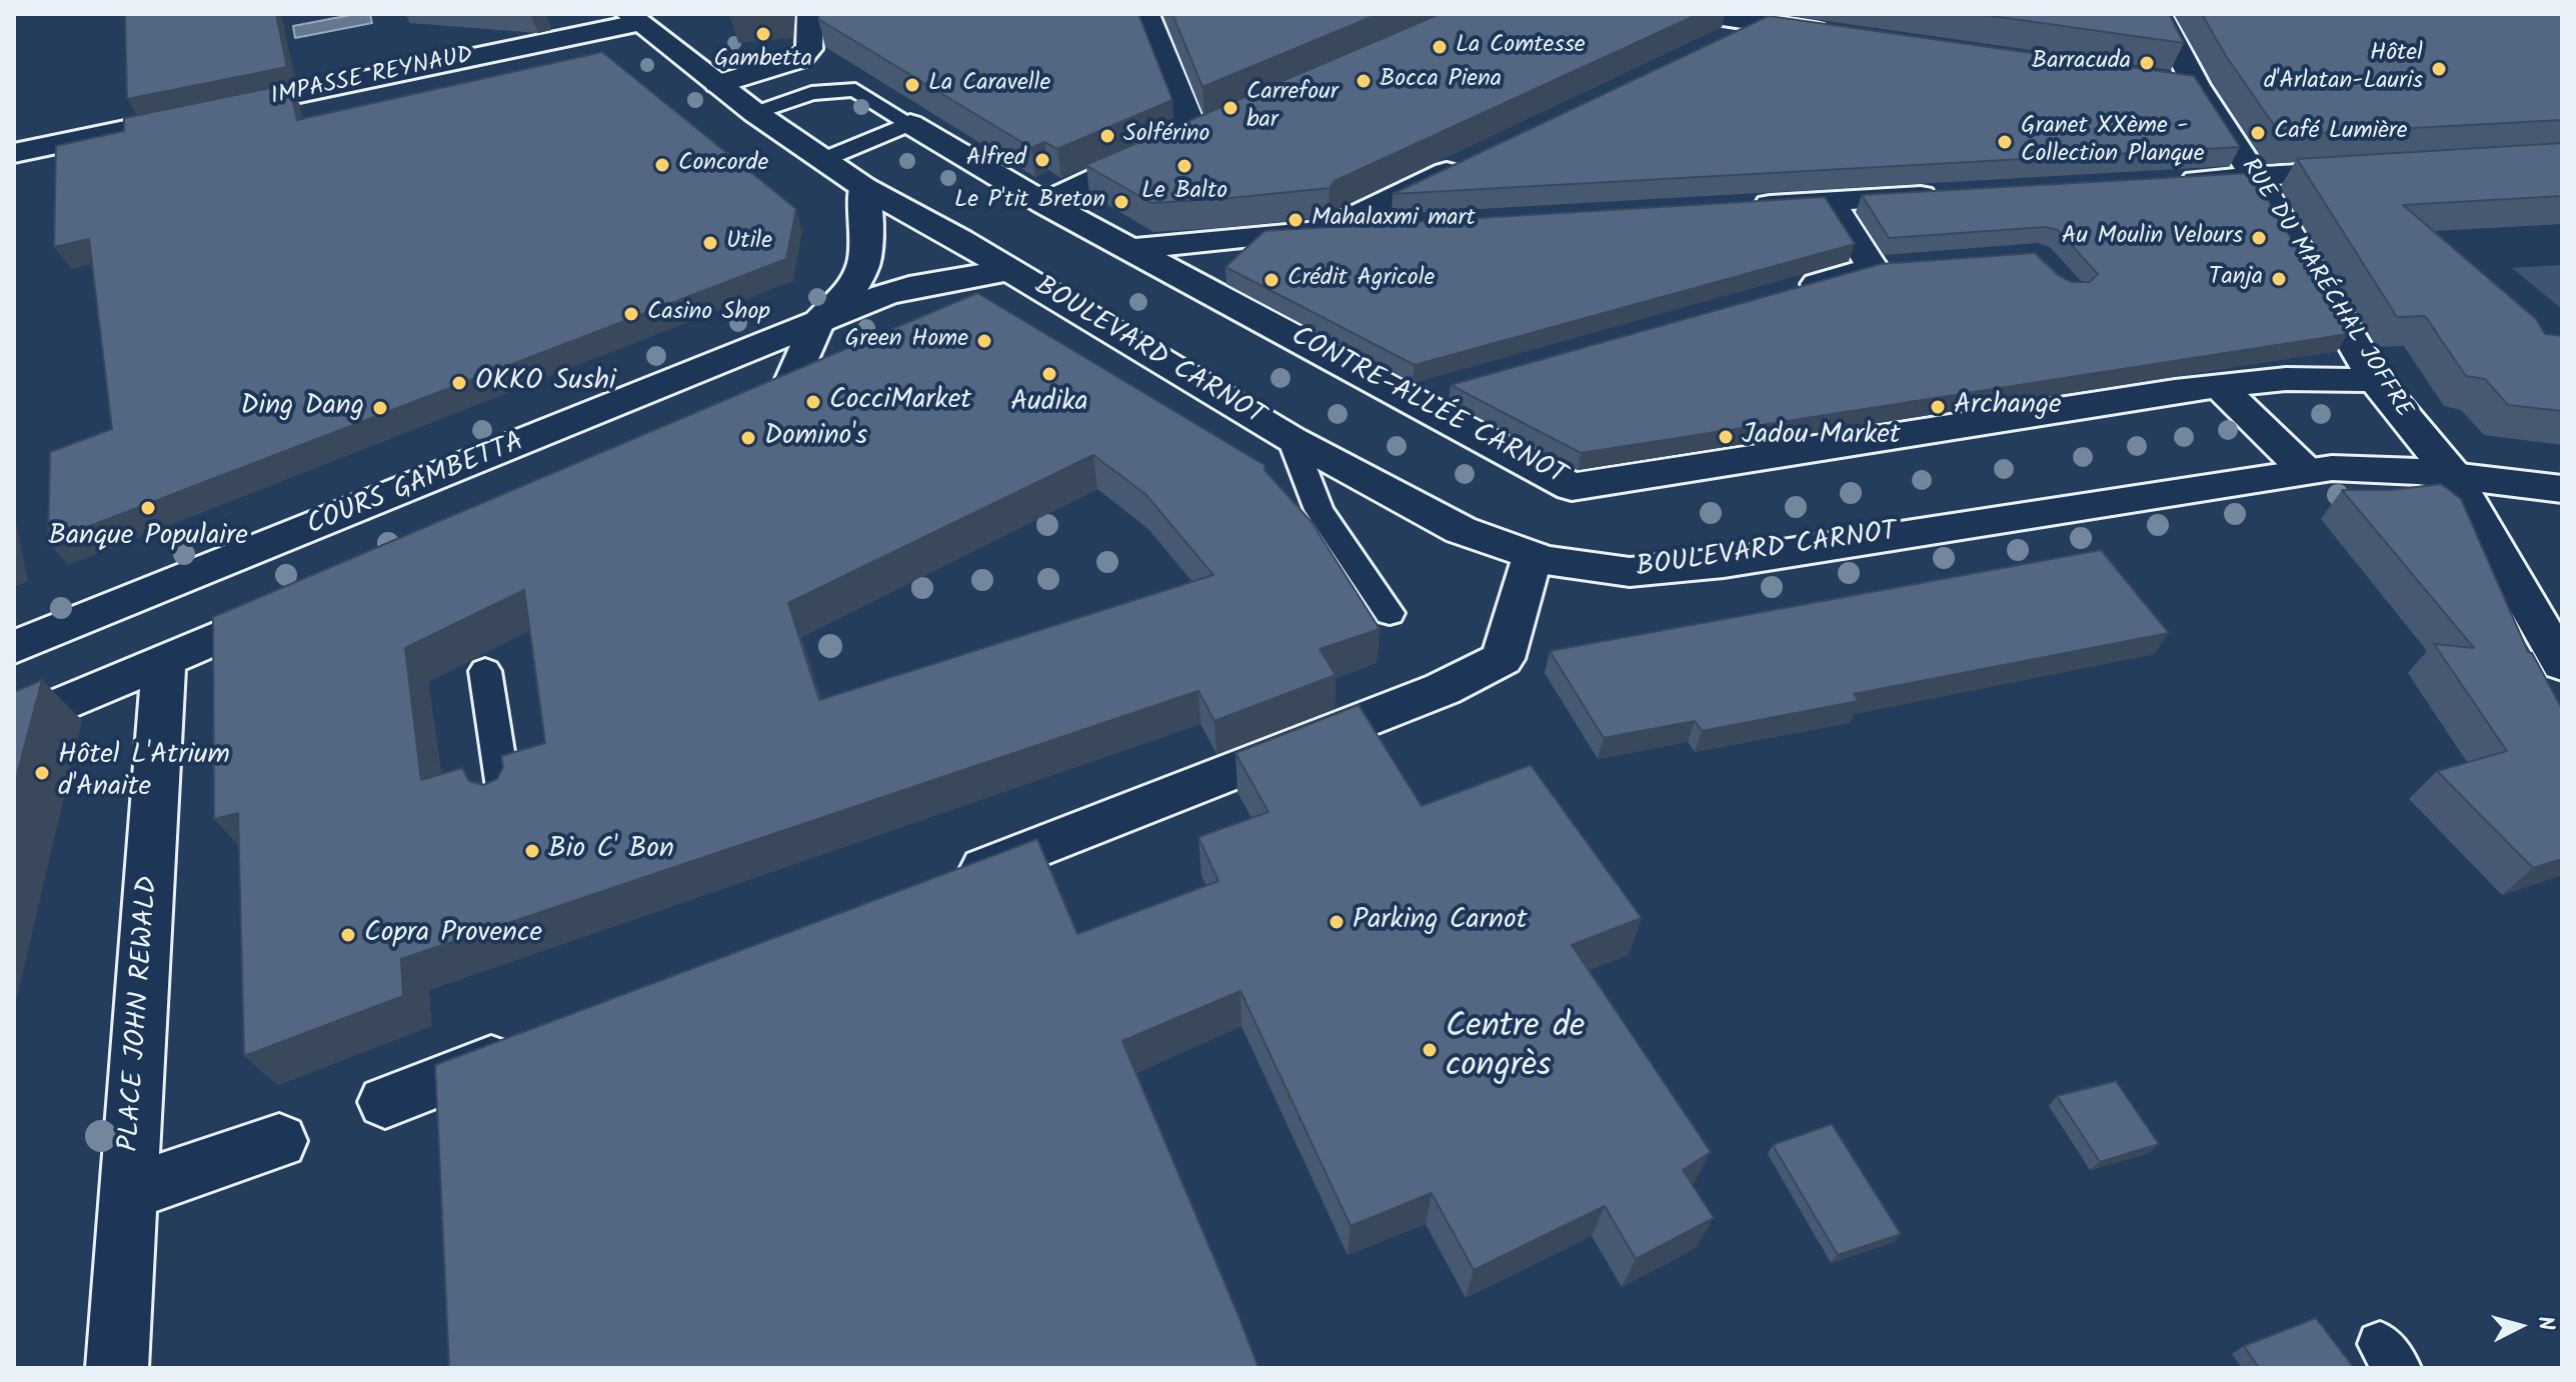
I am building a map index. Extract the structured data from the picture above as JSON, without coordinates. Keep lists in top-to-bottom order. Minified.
{"streets":{"street":["IMPASSE REYNAUD","RUE DU MARÉCHAL JOFFRE","BOULEVARD CARNOT","CONTRE-ALLÉE CARNOT","COURS GAMBETTA","PLACE JOHN REWALD"]},"crossings":[["IMPASSE REYNAUD","BOULEVARD CARNOT"],["RUE DU MARÉCHAL JOFFRE","BOULEVARD CARNOT"],["BOULEVARD CARNOT","COURS GAMBETTA"]],"places":["Gambetta","La Comtesse","Barracuda","Hôtel d'Arlatan-Lauris","Bocca Piena","La Caravelle","Carrefour bar","Café Lumière","Solférino","Granet XXème - Collection Planque","Alfred","Concorde","Le Balto","Le P'tit Breton","Mahalaxmi mart","Au Moulin Velours","Utile","Tanja","Crédit Agricole","Casino Shop","Green Home","Audika","OKKO Sushi","CocciMarket","Archange","Ding Dang","Jadou Market","Domino's","Banque Populaire","Hôtel L'Atrium d'Anaite","Bio C' Bon","Parking Carnot","Copra Provence","Centre de congrès"],"north":"right"}
